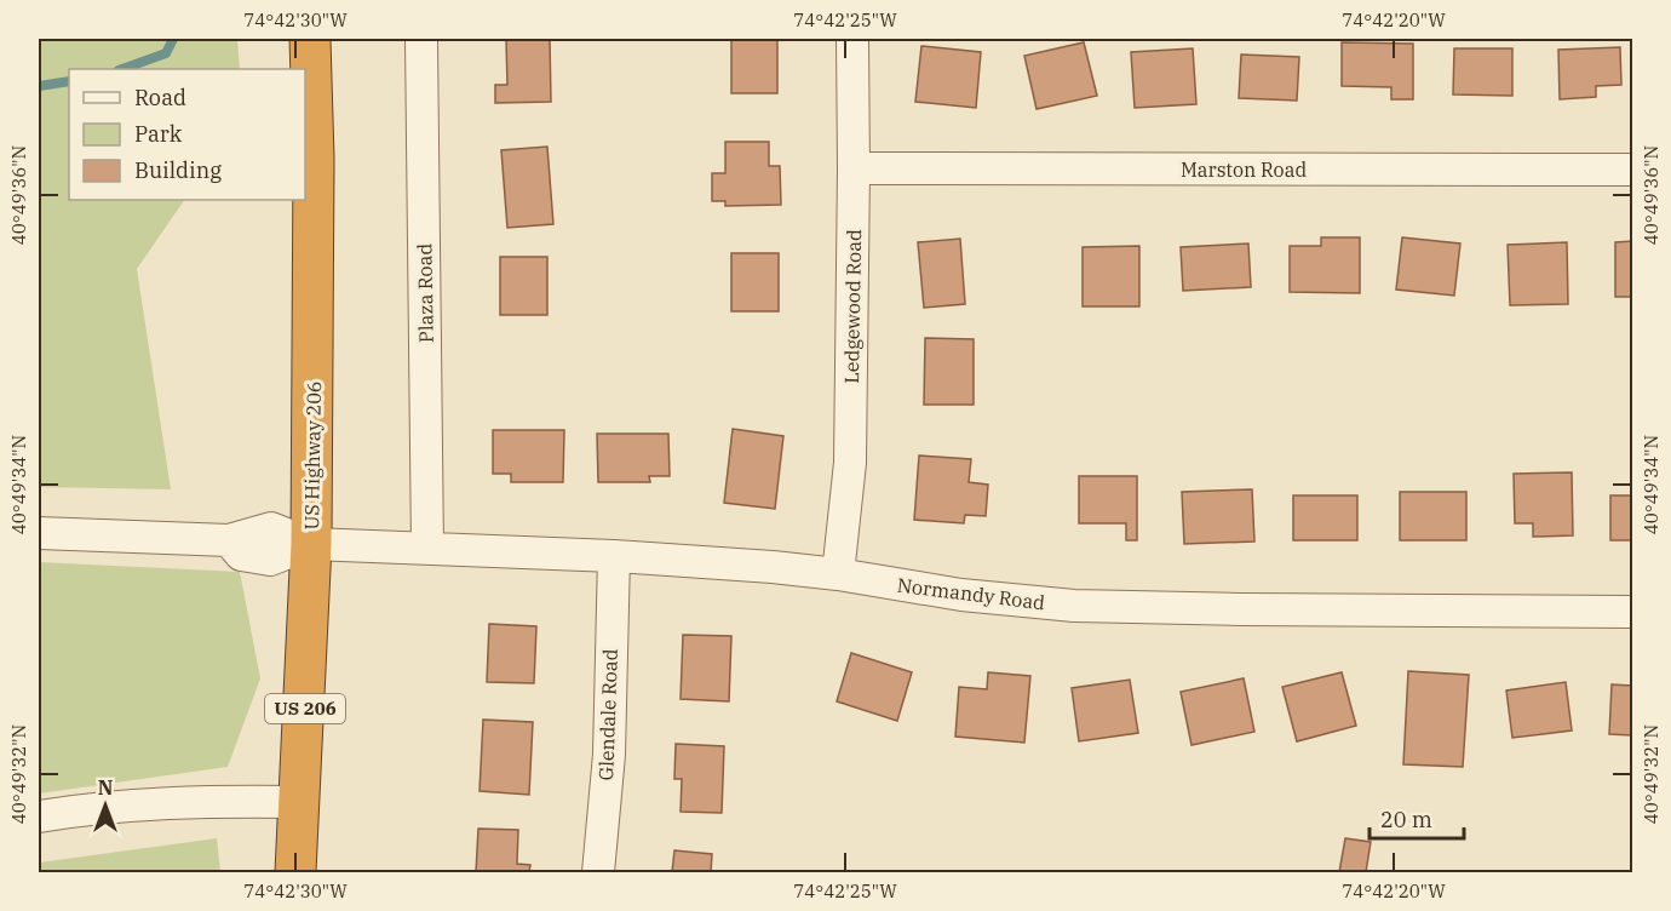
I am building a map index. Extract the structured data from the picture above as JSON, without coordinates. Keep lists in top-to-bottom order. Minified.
{"streets":{"highway":["US Highway 206","US 206"],"street":["Marston Road","Plaza Road","Ledgewood Road","Normandy Road","Glendale Road"]},"crossings":[["Marston Road","Ledgewood Road"],["Plaza Road","Normandy Road"],["Ledgewood Road","Normandy Road"],["US Highway 206","Normandy Road"],["Normandy Road","Glendale Road"]],"legend":["Road","Park","Building"],"scale_bar":"20 m","north":"top","coordinates":["74°42'30\"W","74°42'25\"W","74°42'20\"W","40°49'36\"N","40°49'34\"N","40°49'32\"N"]}
